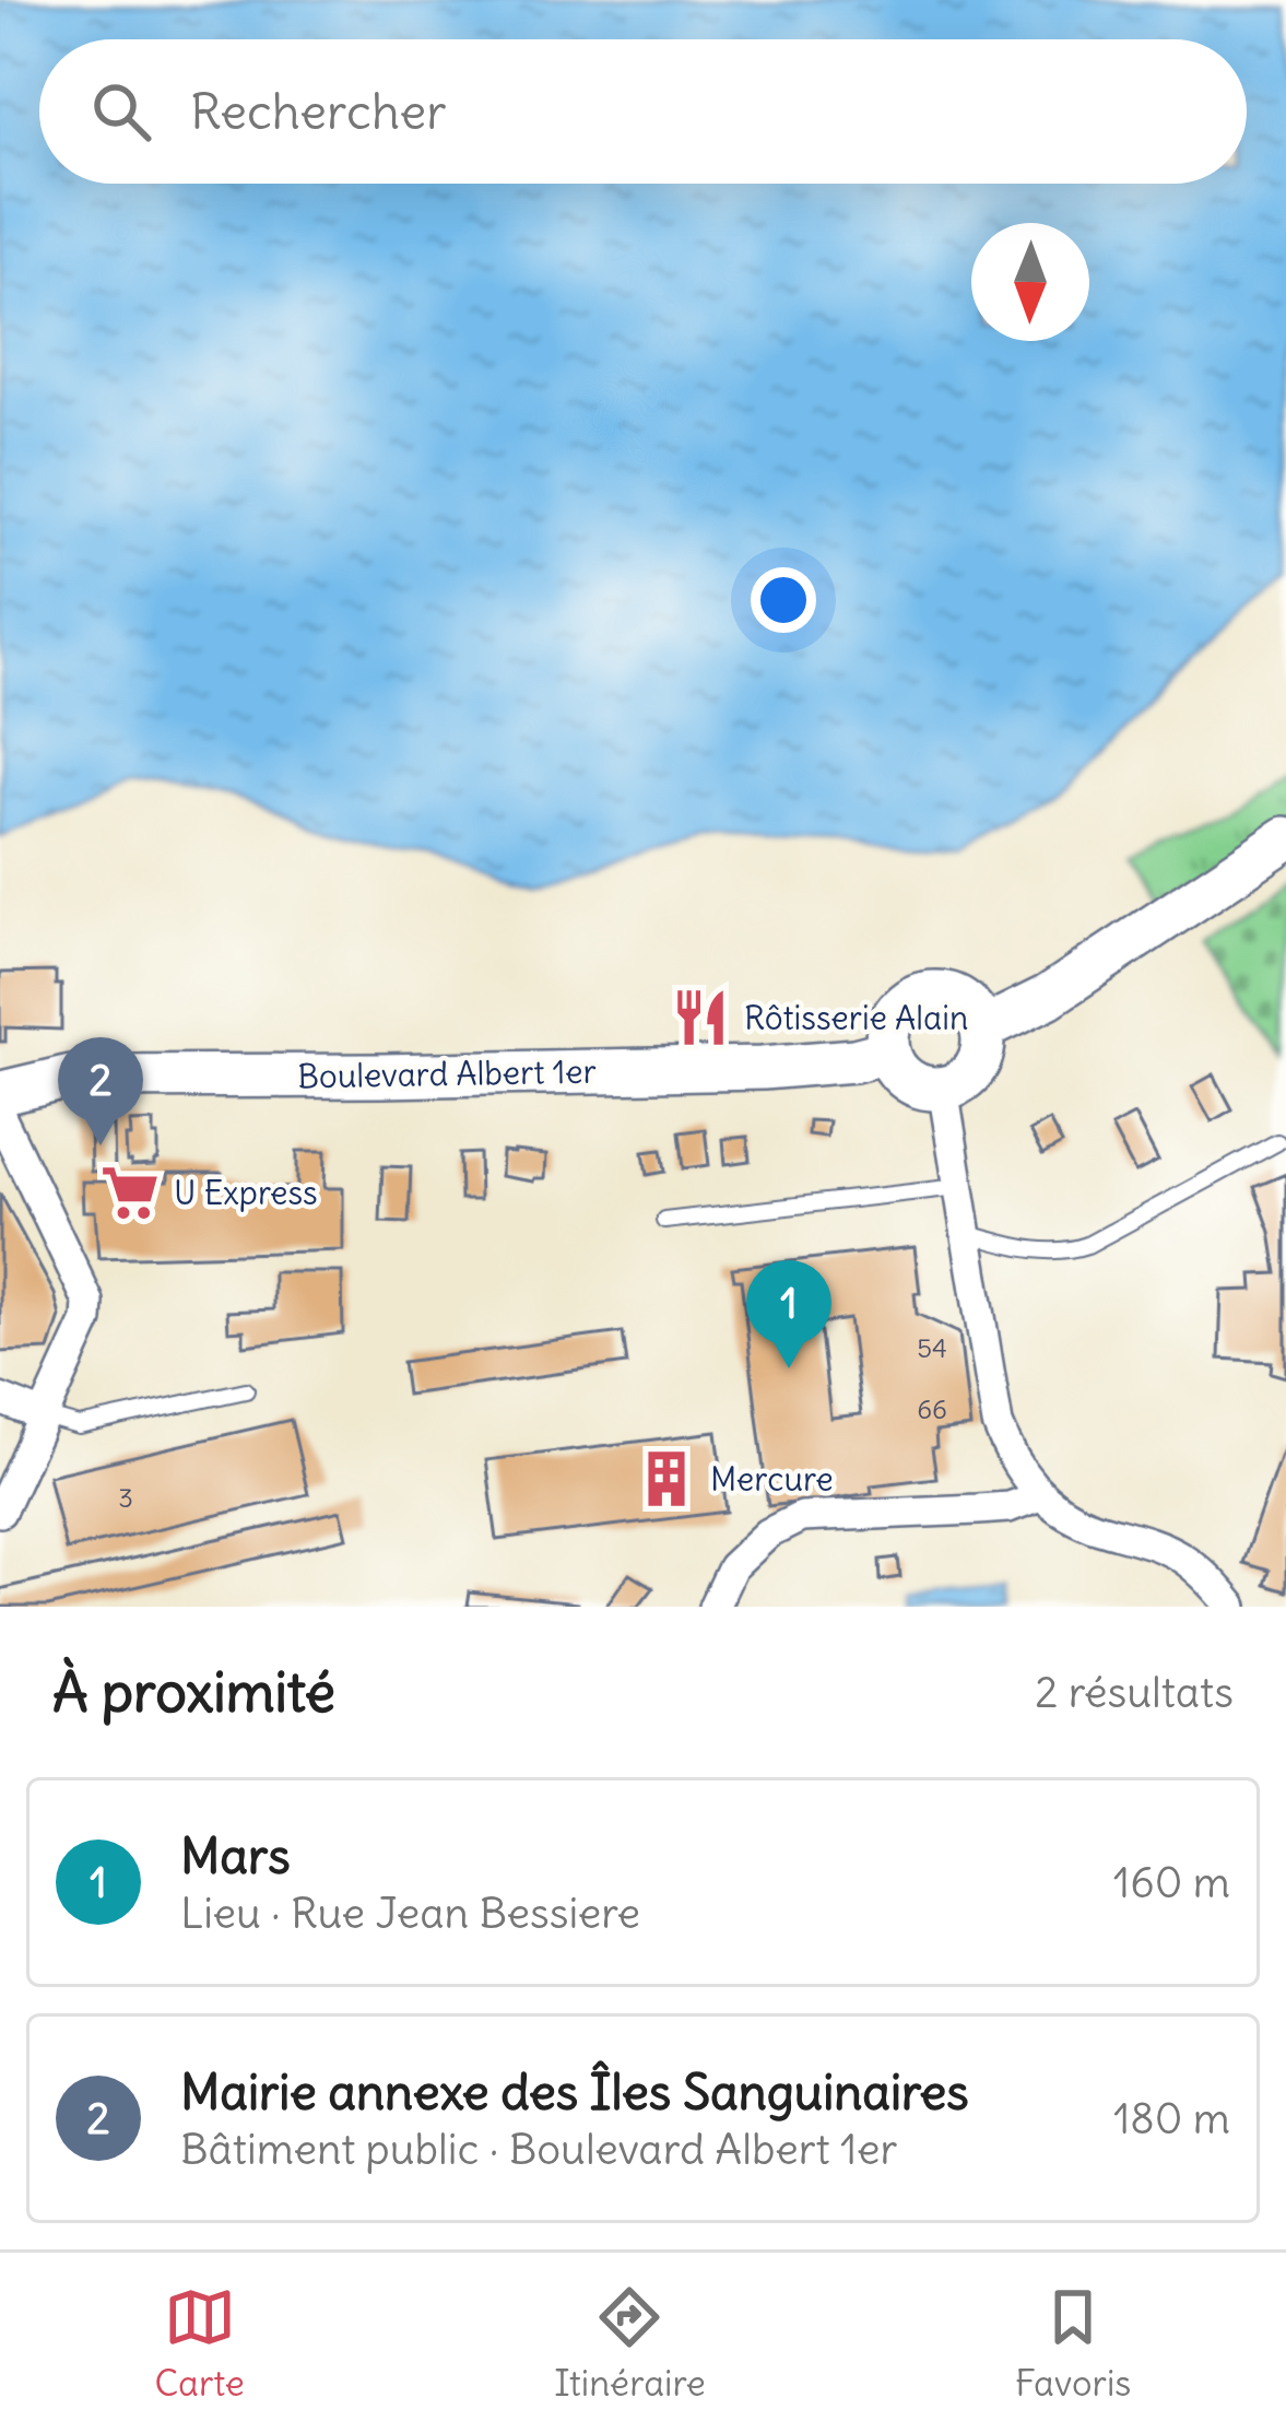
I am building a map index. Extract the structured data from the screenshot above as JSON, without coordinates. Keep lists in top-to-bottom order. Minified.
{"streets":{"main road":["Boulevard Albert 1er"]},"places":{"restaurant":["Rôtisserie Alain"],"supermarket":["U Express"],"building":["Mercure"]},"house_numbers":["54","66","3"],"north":"bottom","page":{"search":"Rechercher","pins":["2","1"],"heading":["À proximité","2 résultats"],"list":[{"mark":"1","name":"Mars","note":"Lieu · Rue Jean Bessiere","value":"160 m"},{"mark":"2","name":"Mairie annexe des Îles Sanguinaires","note":"Bâtiment public · Boulevard Albert 1er","value":"180 m"}],"nav":["Carte","Itinéraire","Favoris"]}}
